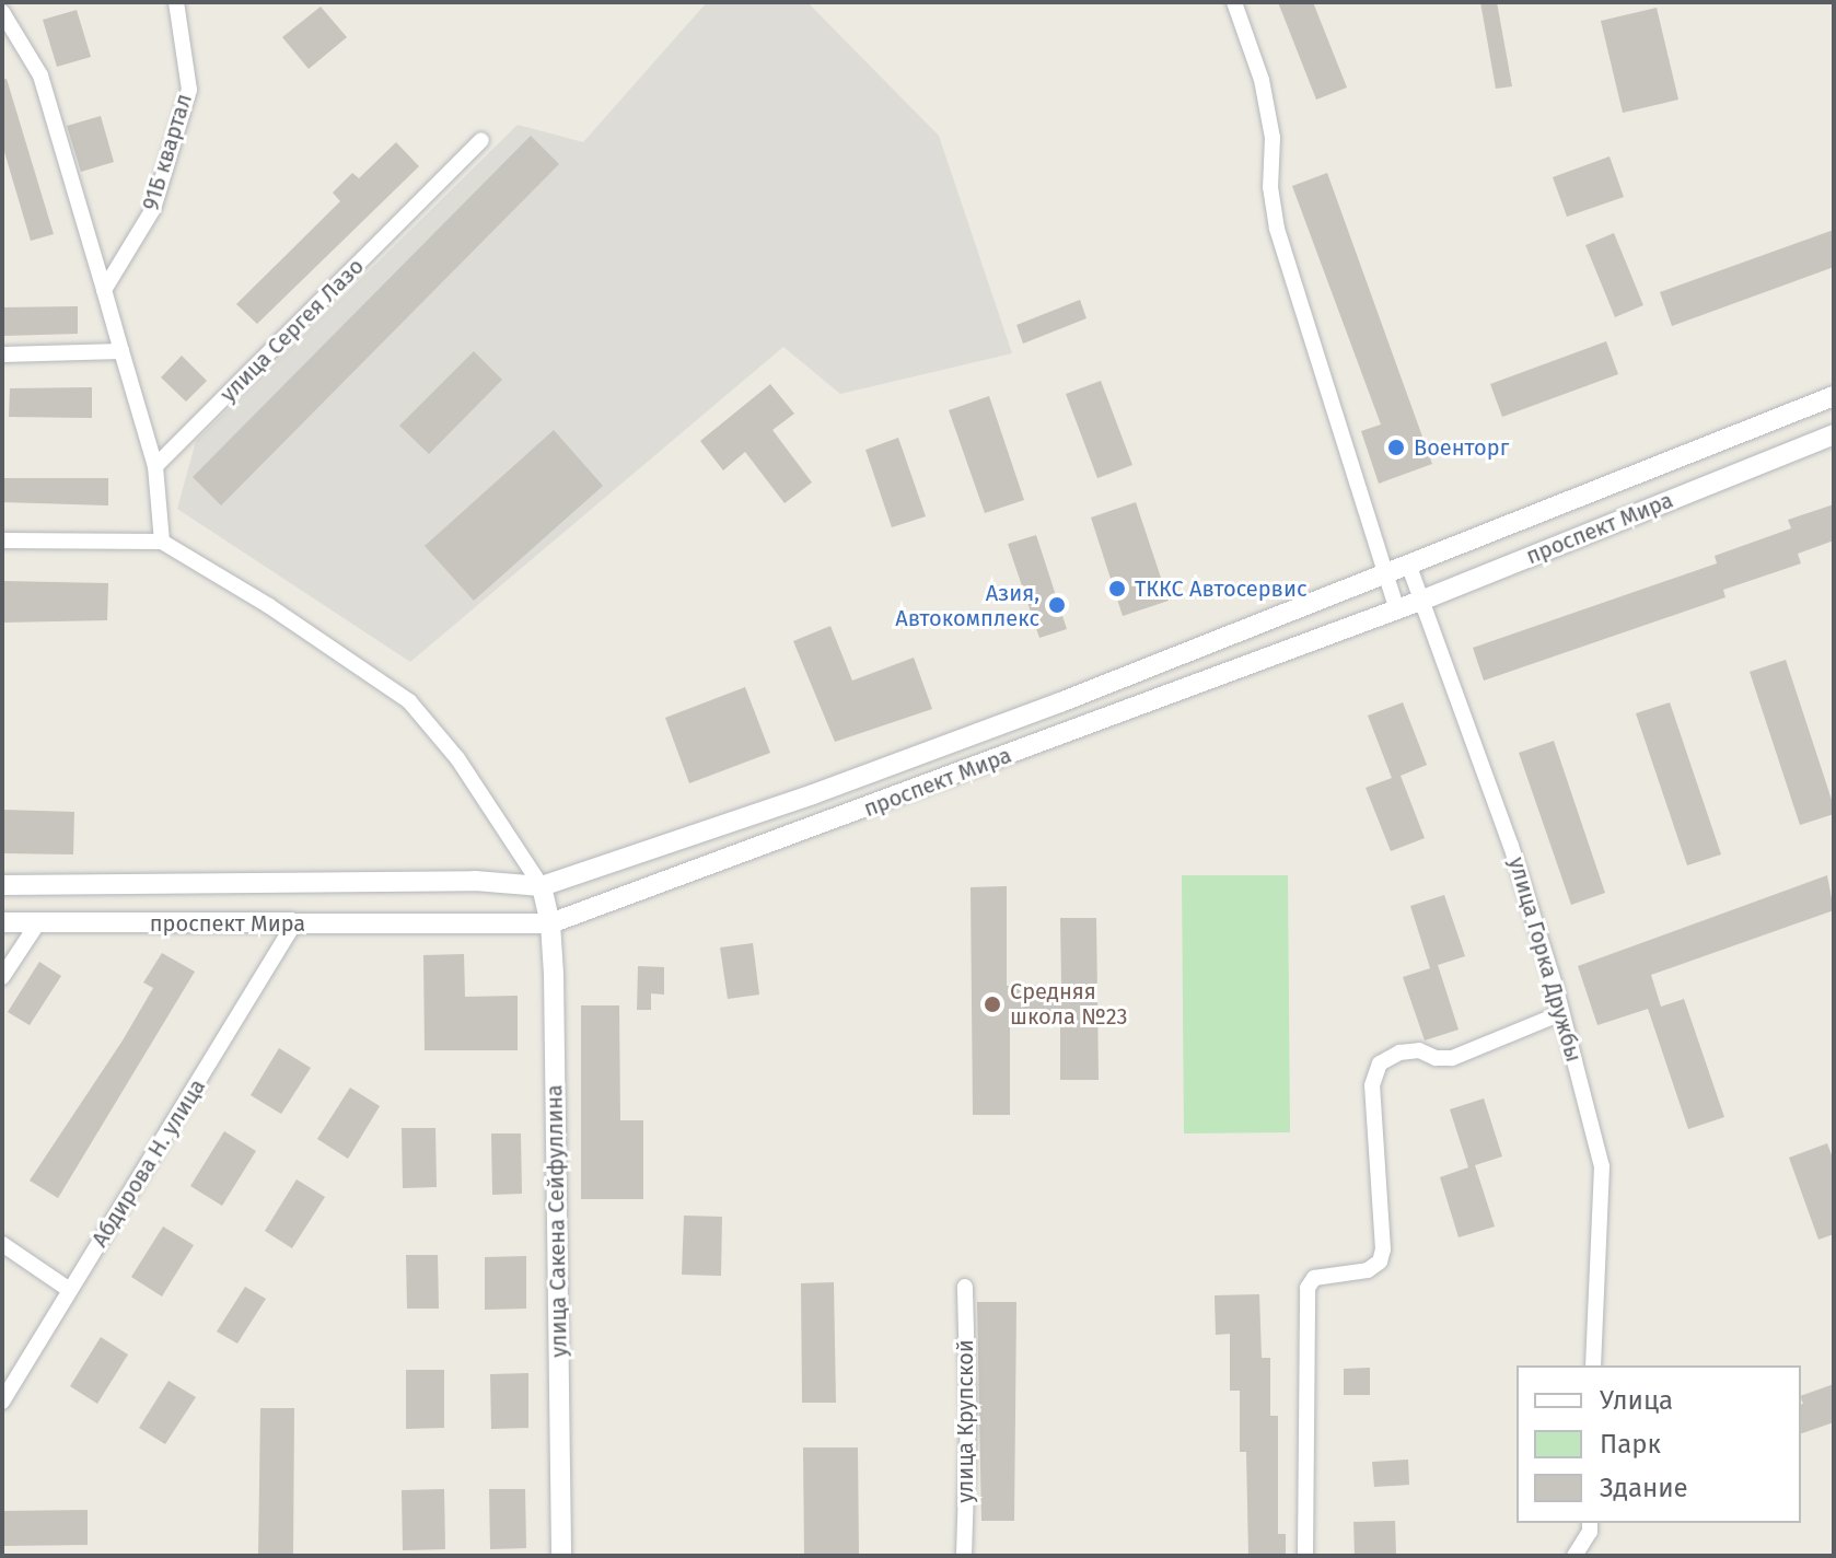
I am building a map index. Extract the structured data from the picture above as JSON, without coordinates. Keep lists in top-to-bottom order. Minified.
{"streets":{"main road":["проспект Мира","улица Сакена Сейфуллина"],"street":["91Б квартал","улица Сергея Лазо","улица Горка Дружбы","Абдирова Н. улица","улица Крупской"]},"crossings":[["проспект Мира","улица Горка Дружбы"],["проспект Мира","Абдирова Н. улица"],["проспект Мира","улица Сакена Сейфуллина"]],"places":["Военторг","ТККС Автосервис","Азия, Автокомплекс","Средняя школа №23"],"legend":["Улица","Парк","Здание"]}
